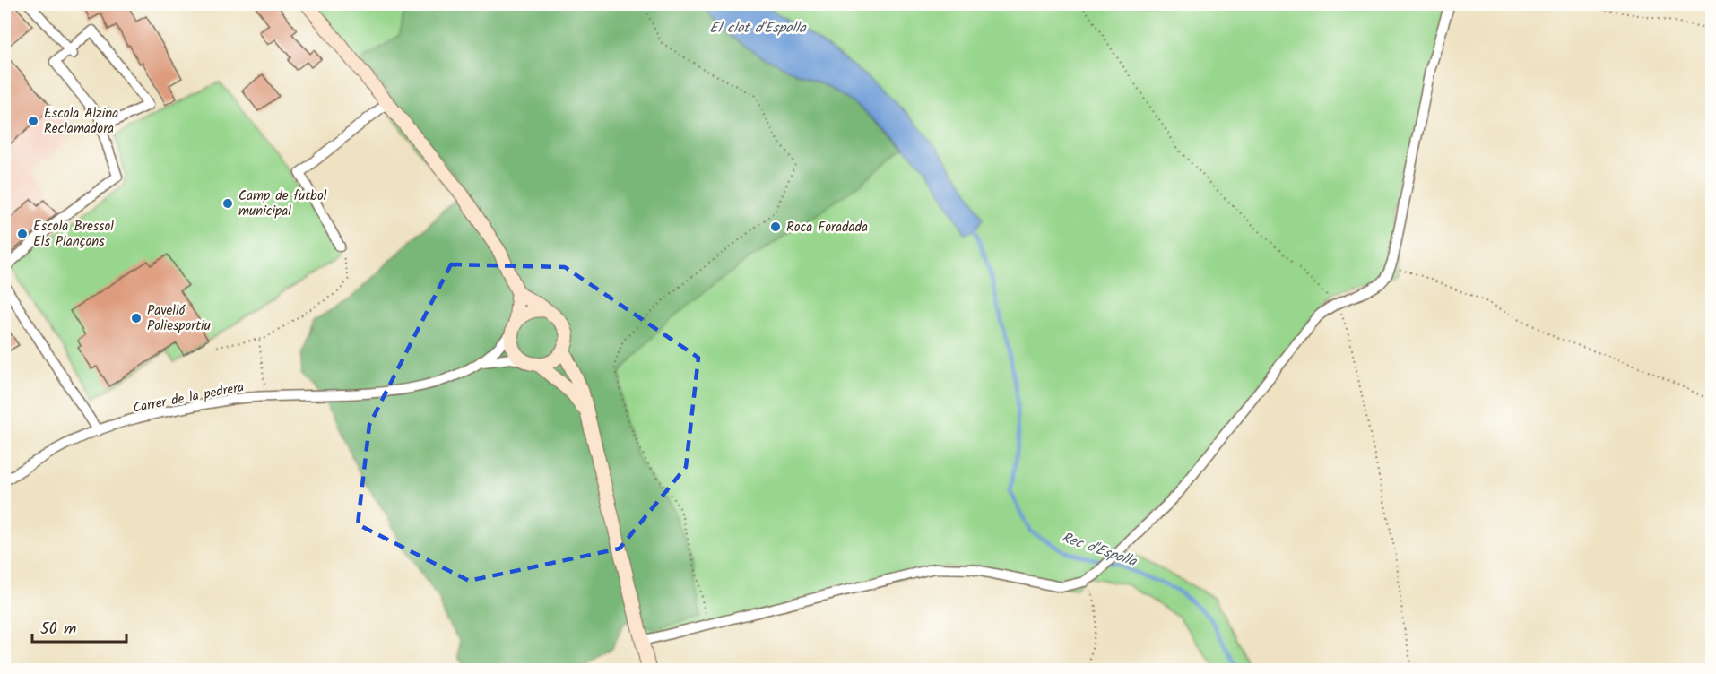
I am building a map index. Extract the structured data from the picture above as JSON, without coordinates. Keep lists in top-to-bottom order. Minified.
{"streets":{"street":["Carrer de la pedrera"]},"water":["El clot d'Espolla","Rec d'Espolla"],"places":["Escola Alzina Reclamadora","Camp de futbol municipal","Roca Foradada","Escola Bressol Els Plançons","Pavelló Poliesportiu"],"scale_bar":"50 m"}
